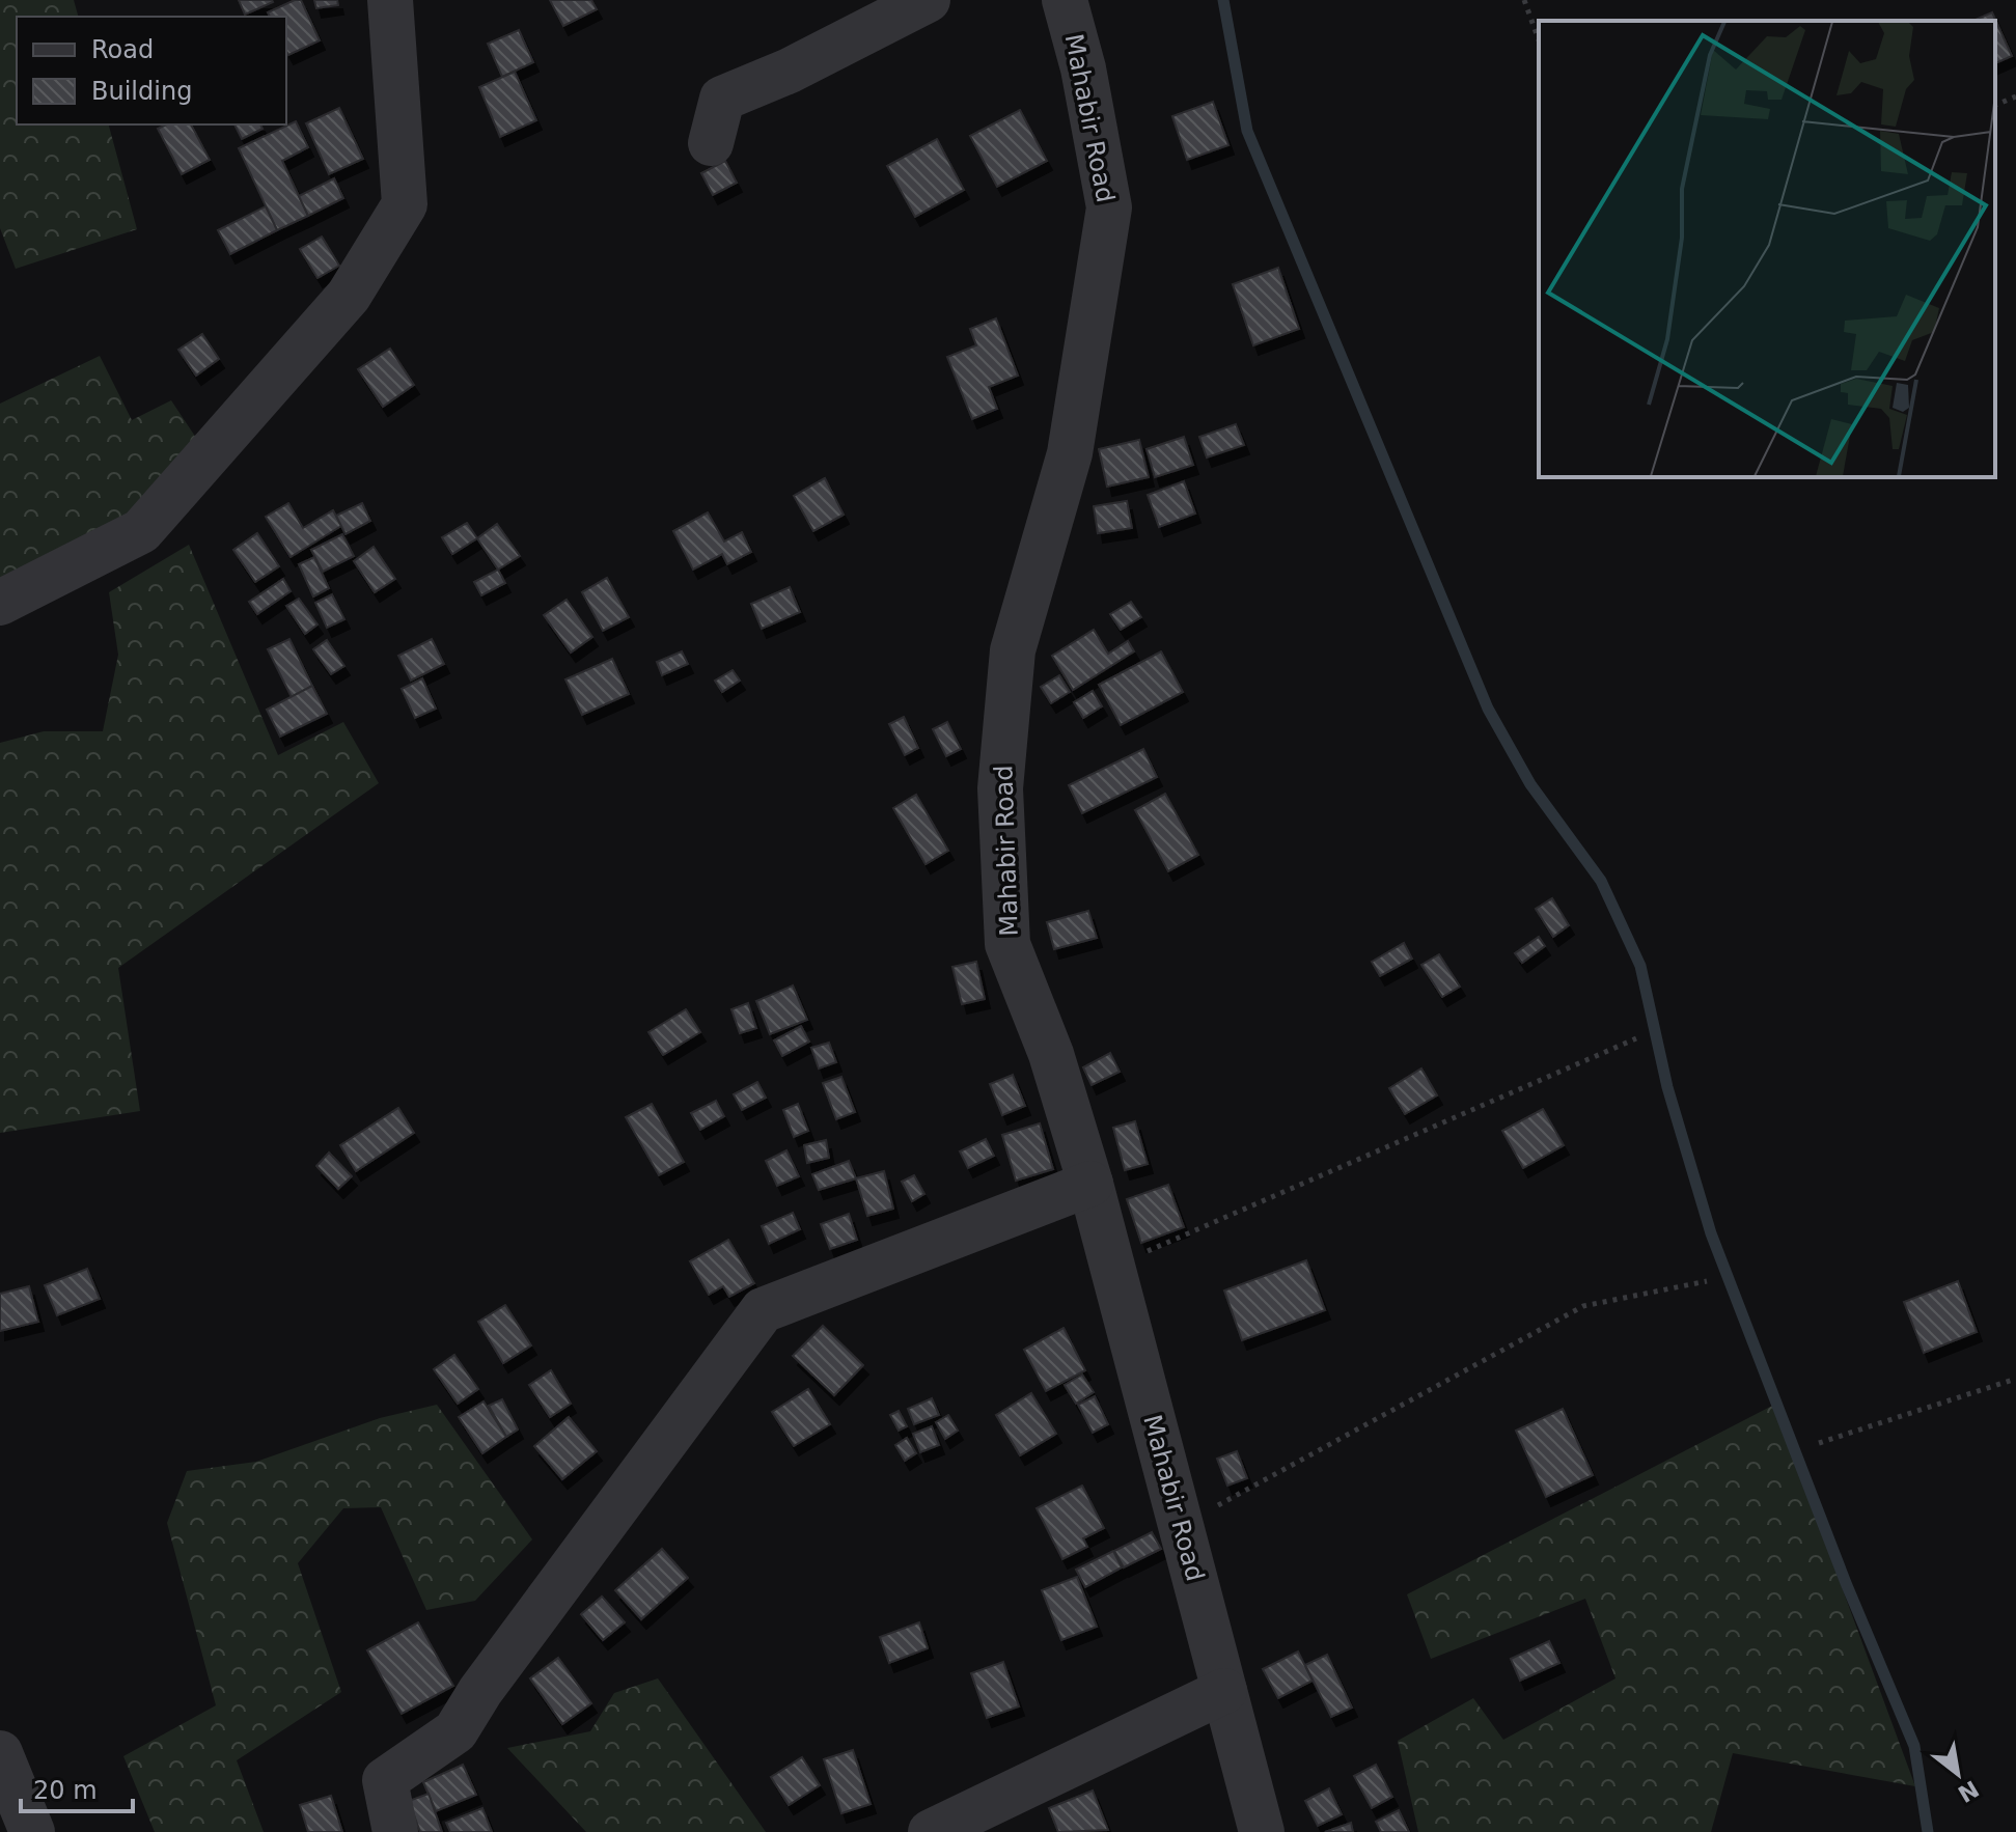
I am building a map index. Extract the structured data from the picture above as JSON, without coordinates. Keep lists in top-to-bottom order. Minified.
{"streets":{"street":["Mahabir Road"]},"legend":["Road","Building"],"scale_bar":"20 m","north":"bottom right"}
